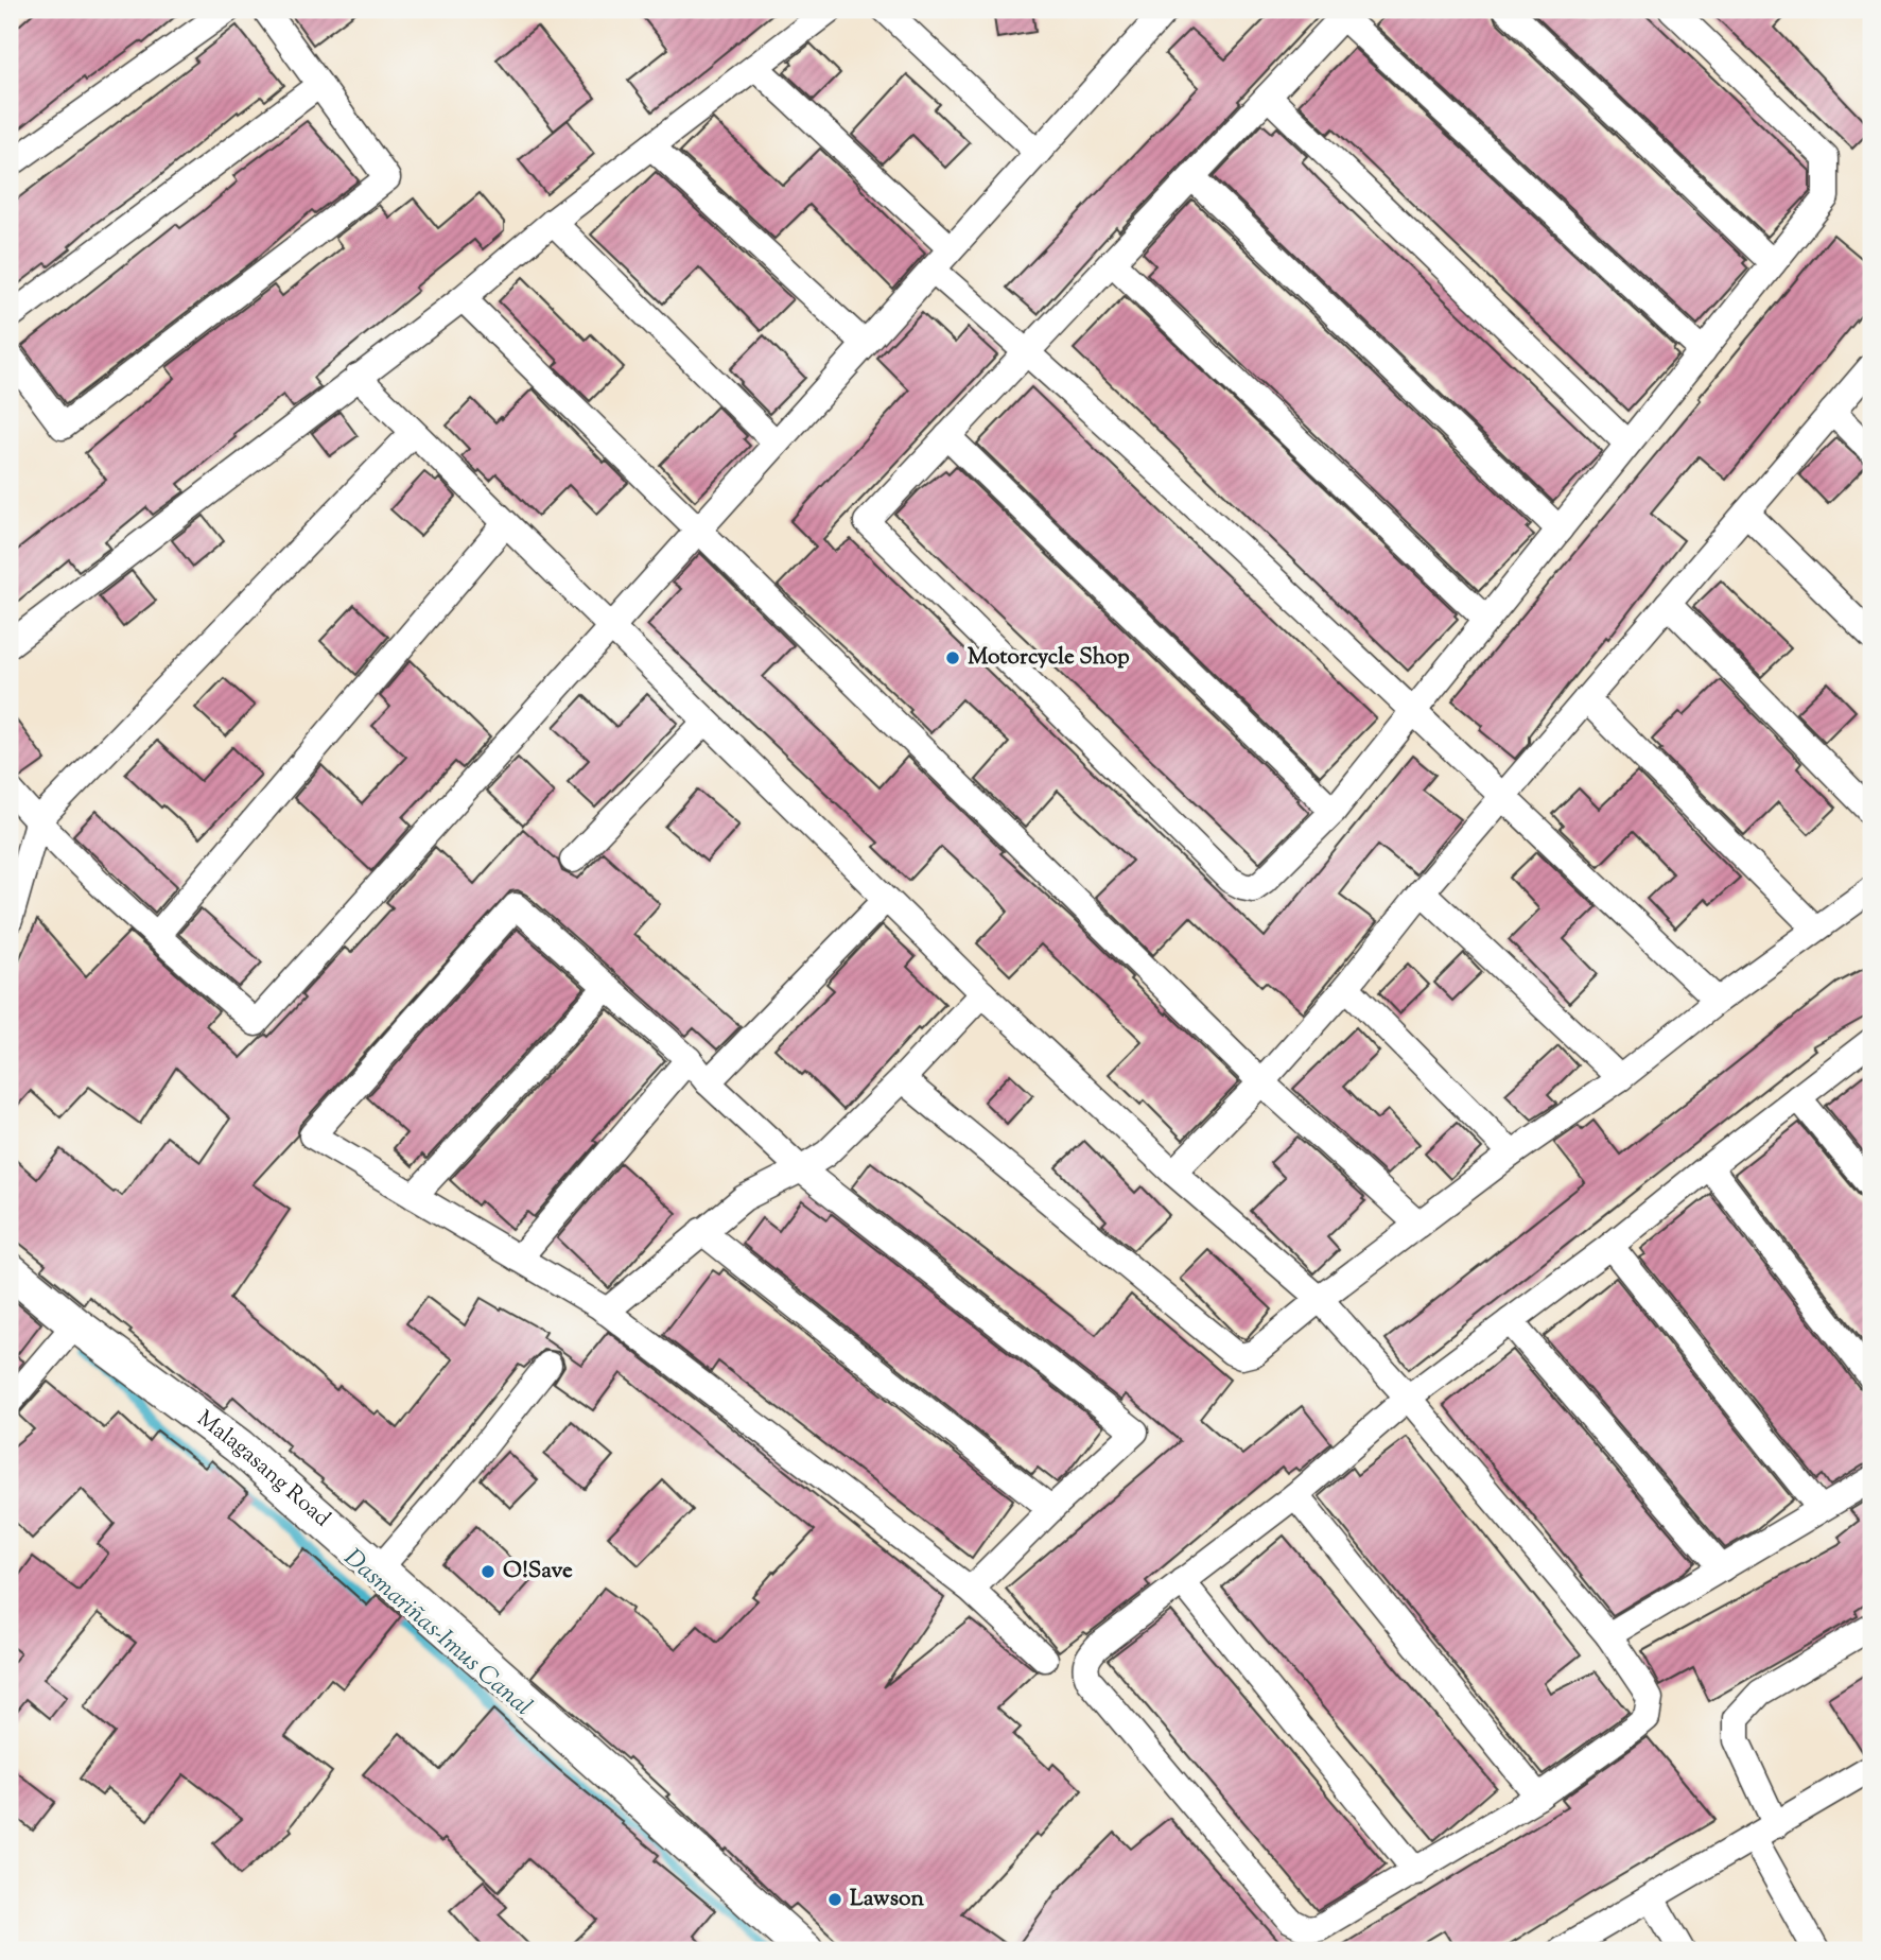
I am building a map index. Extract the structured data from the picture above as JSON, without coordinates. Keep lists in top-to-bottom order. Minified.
{"streets":{"main road":["Malagasang Road"]},"water":["Dasmariñas-Imus Canal"],"places":["Motorcycle Shop","O!Save","Lawson"]}
